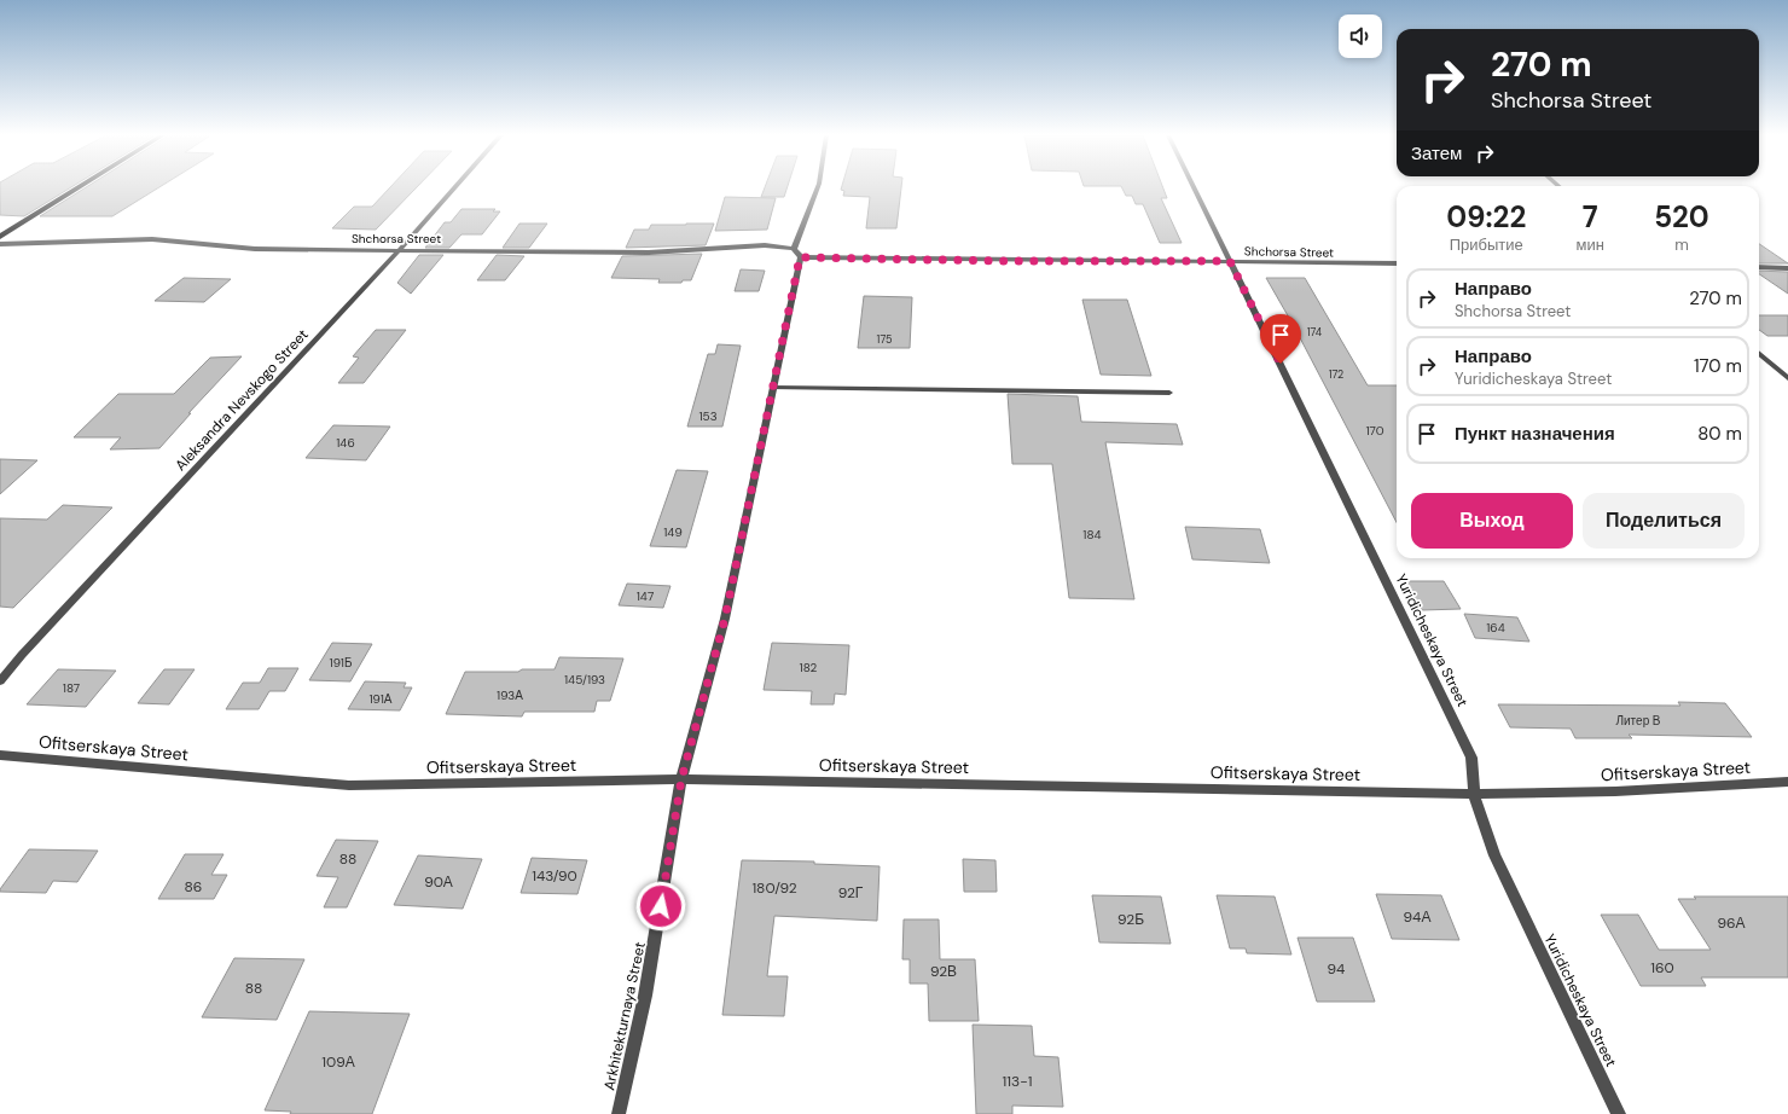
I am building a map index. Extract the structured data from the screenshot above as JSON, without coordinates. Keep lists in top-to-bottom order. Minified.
{"streets":{"street":["Shchorsa Street","Aleksandra Nevskogo Street","Yuridicheskaya Street","Ofitserskaya Street","Arkhitekturnaya Street"]},"crossings":[["Shchorsa Street","Aleksandra Nevskogo Street"],["Shchorsa Street","Yuridicheskaya Street"],["Shchorsa Street","Arkhitekturnaya Street"],["Yuridicheskaya Street","Ofitserskaya Street"],["Ofitserskaya Street","Arkhitekturnaya Street"]],"house_numbers":["174","175","172","153","170","146","149","184","147","164","191Б","182","145/193","187","193А","191А","Литер В","88","143/90","90А","86","180/92","92Г","94А","92Б","96А","160","94","92В","88","109А","113-1"],"page":{"turn":["270 m","Shchorsa Street"],"then":"Затем","eta":["09:22","Прибытие","7","мин","520","m"],"list":[{"name":"Направо","note":"Shchorsa Street","value":"270 m"},{"name":"Направо","note":"Yuridicheskaya Street","value":"170 m"},{"name":"Пункт назначения","value":"80 m"}],"buttons":["Выход","Поделиться"]}}
